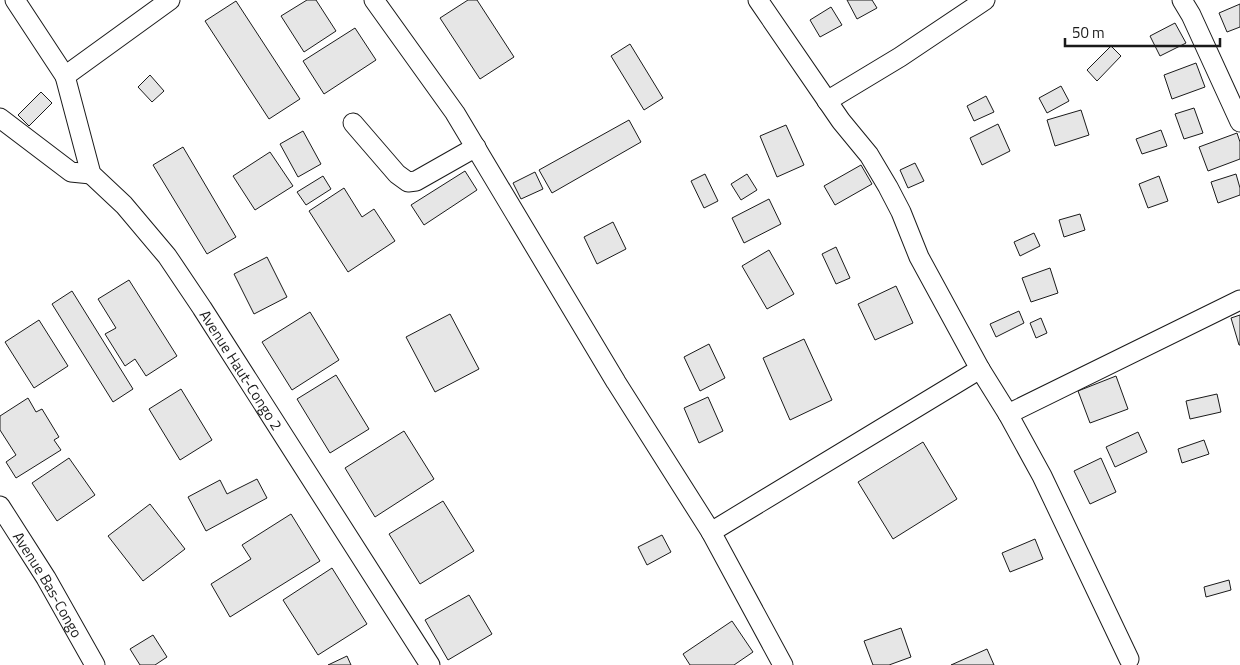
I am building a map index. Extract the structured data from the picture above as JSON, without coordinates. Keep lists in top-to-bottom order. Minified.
{"streets":{"street":["Avenue Haut-Congo 2","Avenue Bas-Congo"]},"scale_bar":"50 m"}
